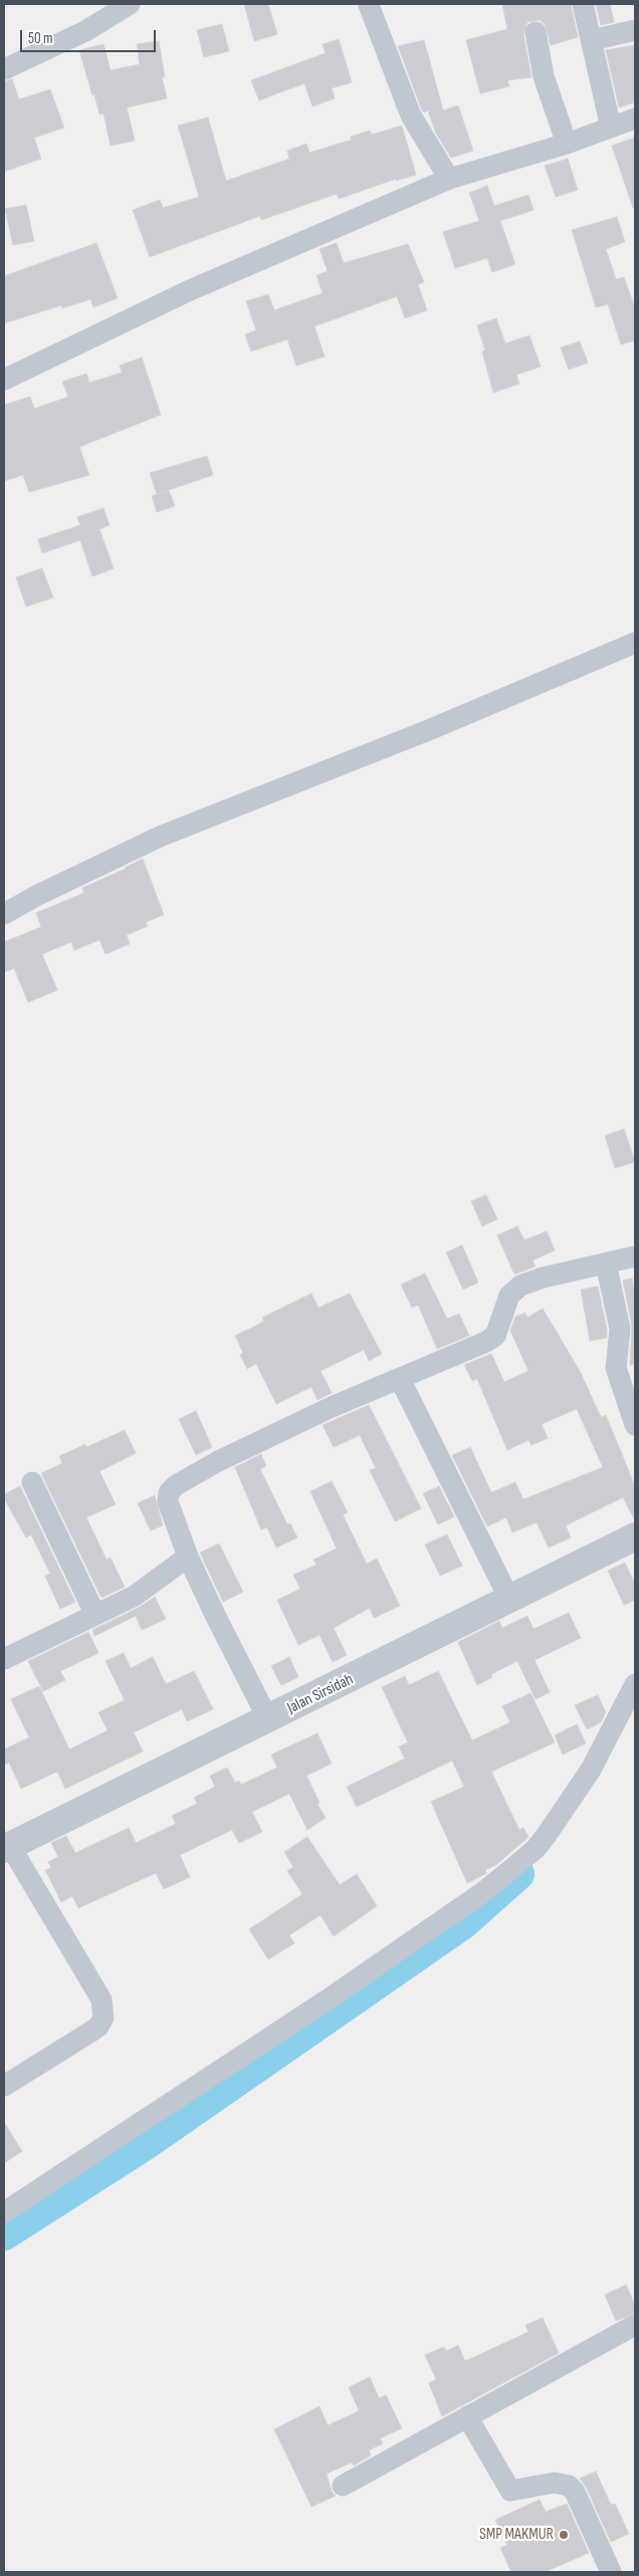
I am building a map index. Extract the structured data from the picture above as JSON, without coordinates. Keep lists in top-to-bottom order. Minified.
{"streets":{"street":["Jalan Sirsidah"]},"places":["SMP MAKMUR"],"scale_bar":"50 m"}
